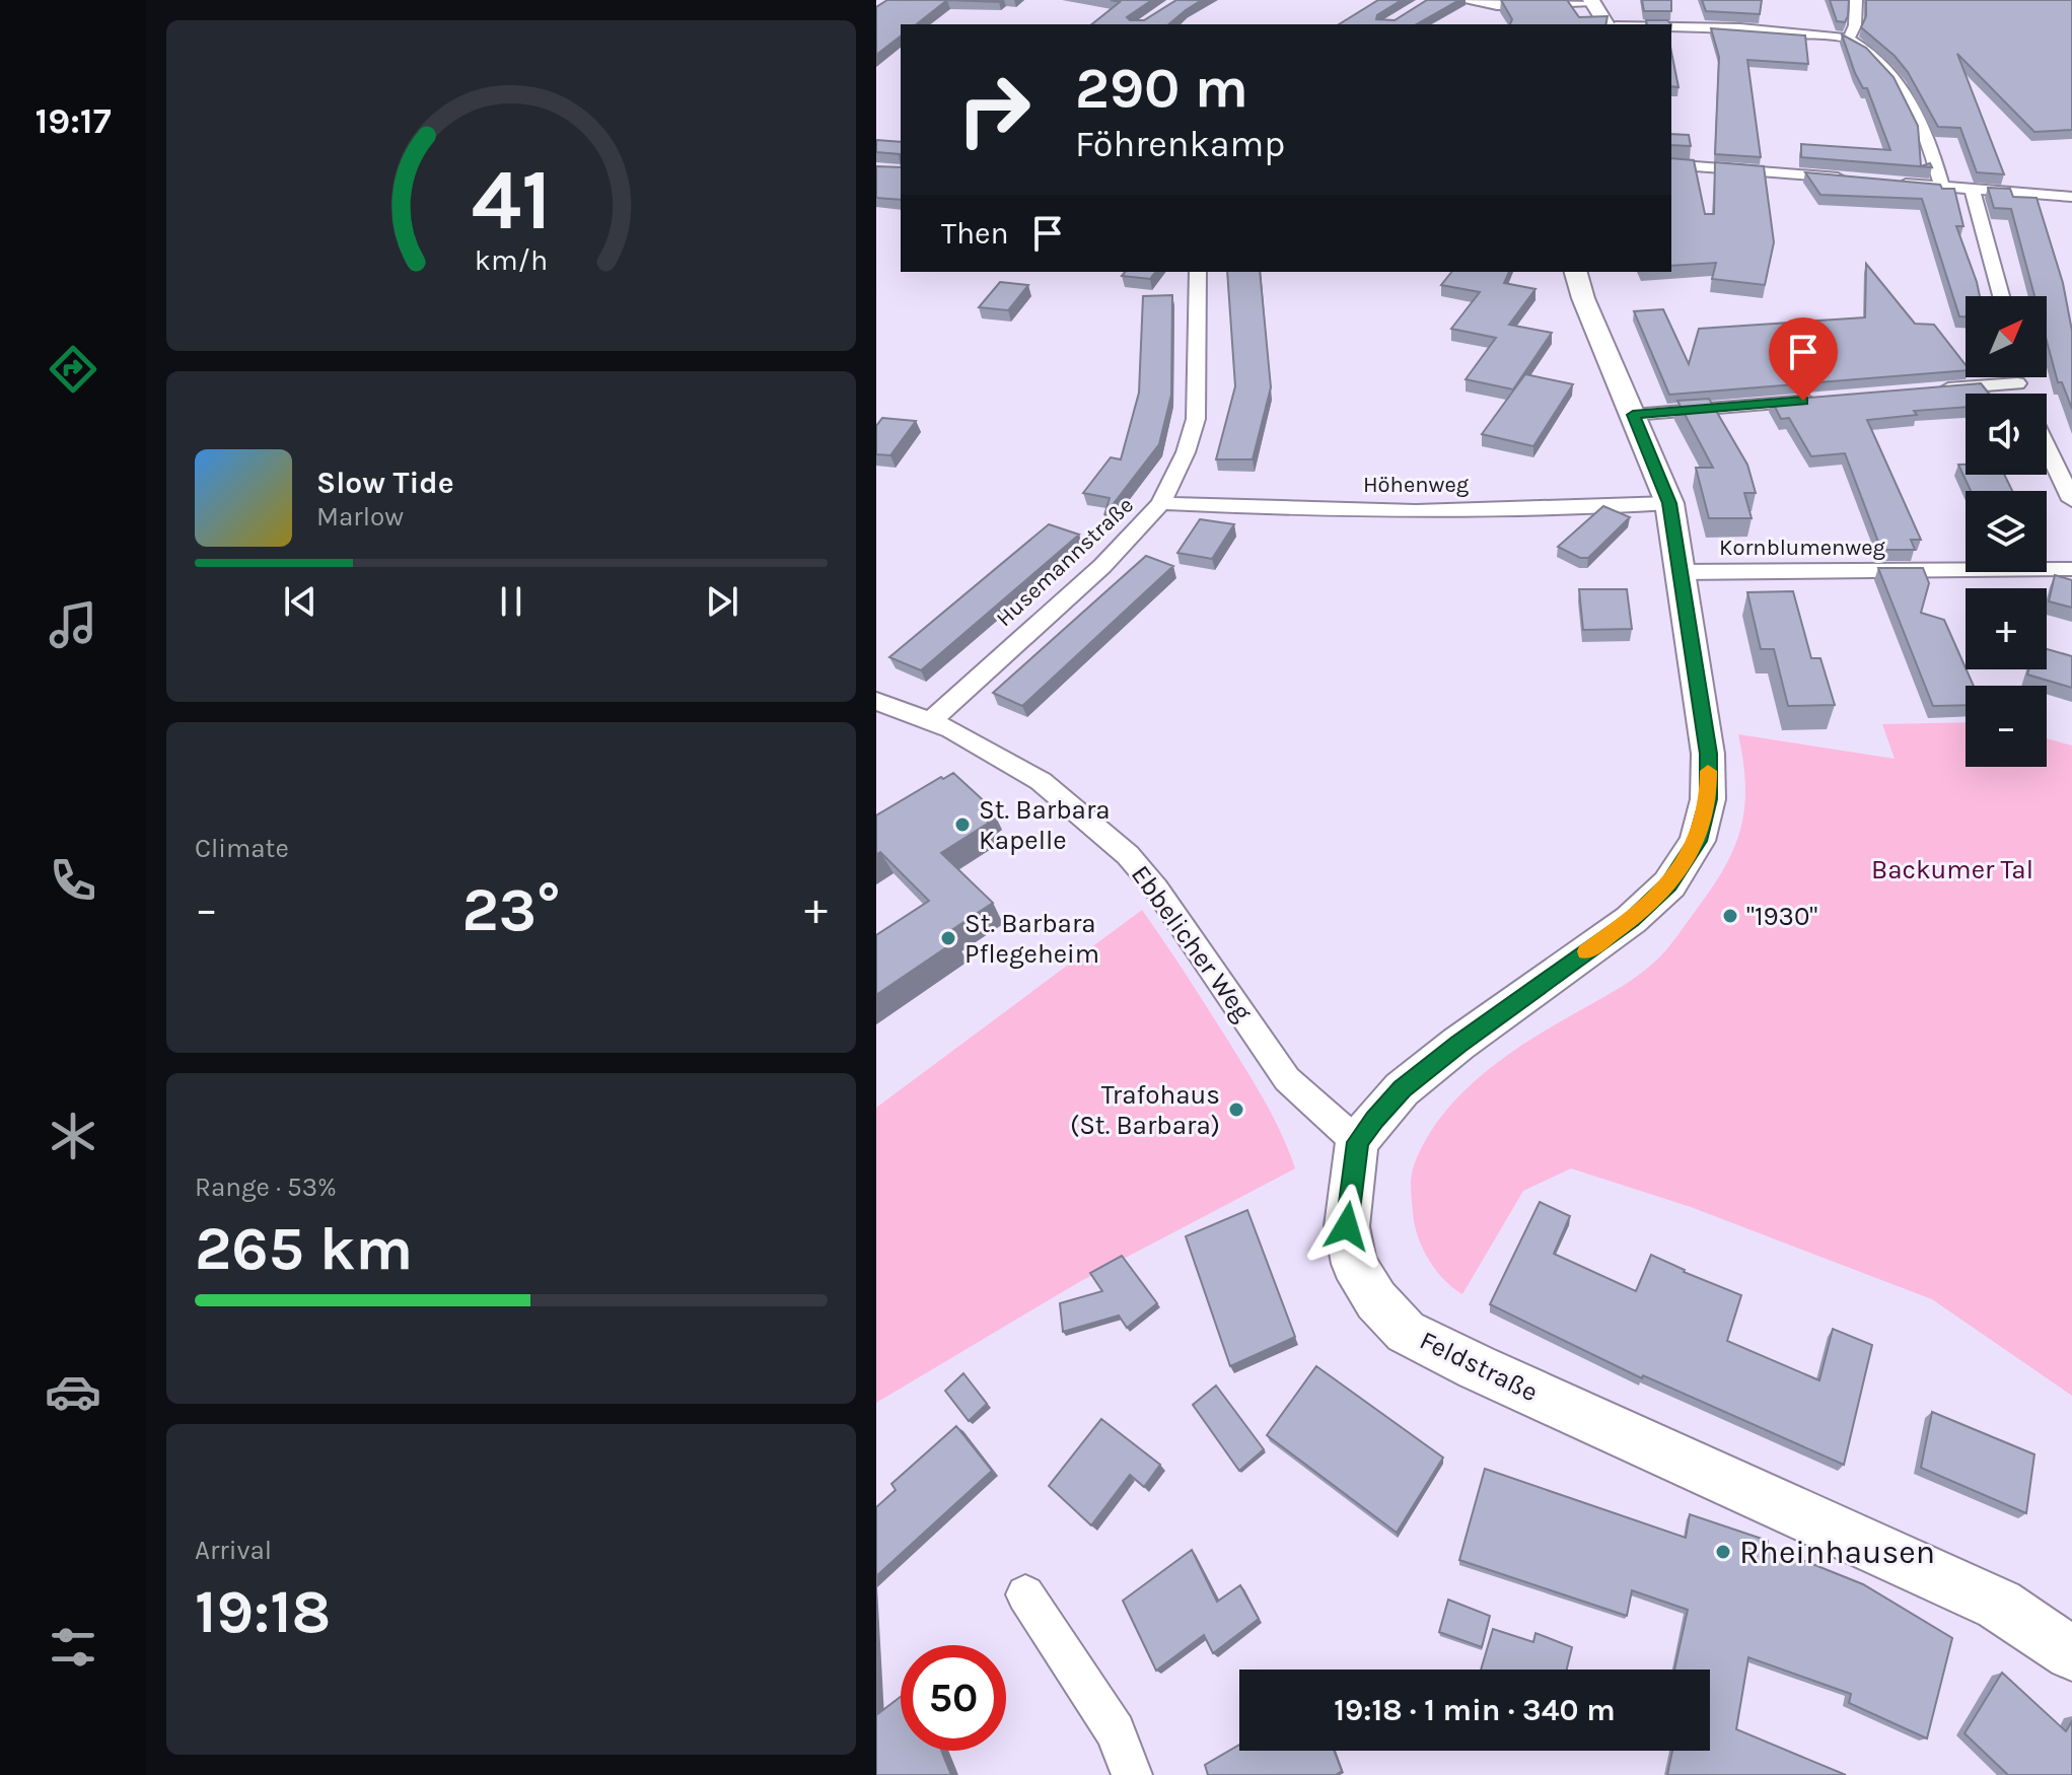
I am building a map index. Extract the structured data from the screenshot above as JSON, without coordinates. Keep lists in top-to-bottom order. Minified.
{"streets":{"main road":["Feldstraße"],"street":["Höhenweg","Kornblumenweg","Husemannstraße","Ebbelicher Weg"]},"crossings":[["Höhenweg","Husemannstraße"],["Husemannstraße","Ebbelicher Weg"],["Ebbelicher Weg","Feldstraße"]],"parks":["Backumer Tal"],"places":["St. Barbara Kapelle","\"1930\"","St. Barbara Pflegeheim","Trafohaus (St. Barbara)","Rheinhausen"],"north":"top right","page":{"tabs":"19:17","turn":["290 m","Föhrenkamp"],"then":"Then","map_buttons":["+","−"],"song":["Slow Tide","Marlow"],"tile":["Climate",["Range · 53%","265 km"],["Arrival","19:18"]],"heat":["−","23°","+"],"limit":"50","trip":"19:18 · 1 min · 340 m","gauge":["41","km/h"]}}
